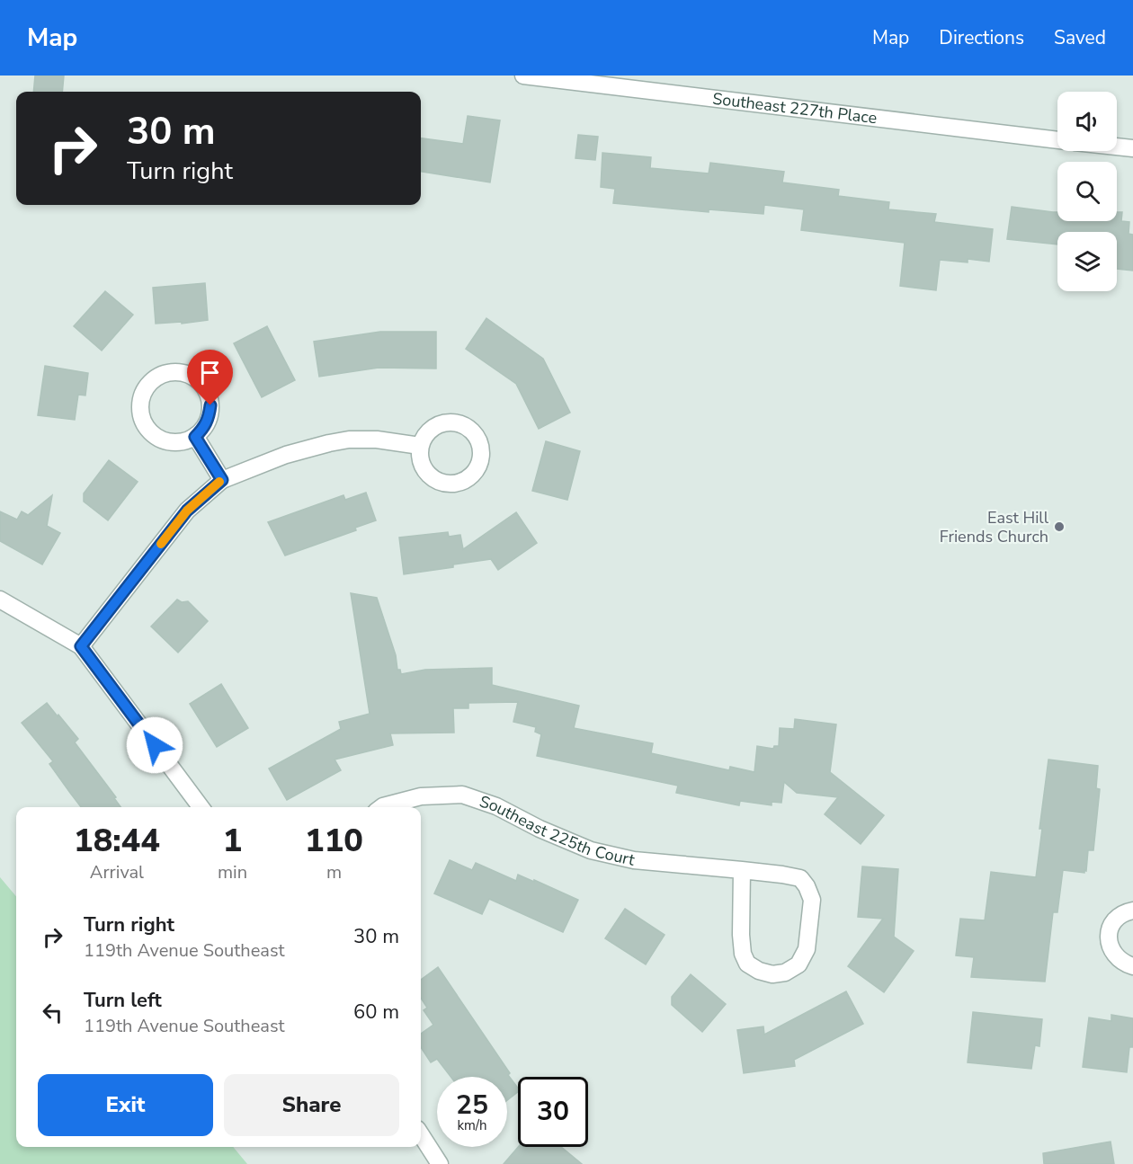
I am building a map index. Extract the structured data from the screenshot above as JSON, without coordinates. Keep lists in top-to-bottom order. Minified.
{"streets":{"street":["Southeast 227th Place","Southeast 225th Court"]},"places":["East Hill Friends Church"],"page":{"header":"Map","nav":["Map","Directions","Saved"],"turn":["30 m","Turn right"],"eta":["18:44","Arrival","1","min","110","m"],"list":[{"name":"Turn right","note":"119th Avenue Southeast","value":"30 m"},{"name":"Turn left","note":"119th Avenue Southeast","value":"60 m"}],"buttons":["Exit","Share"],"speed":"25 km/h","limit":"30"}}
